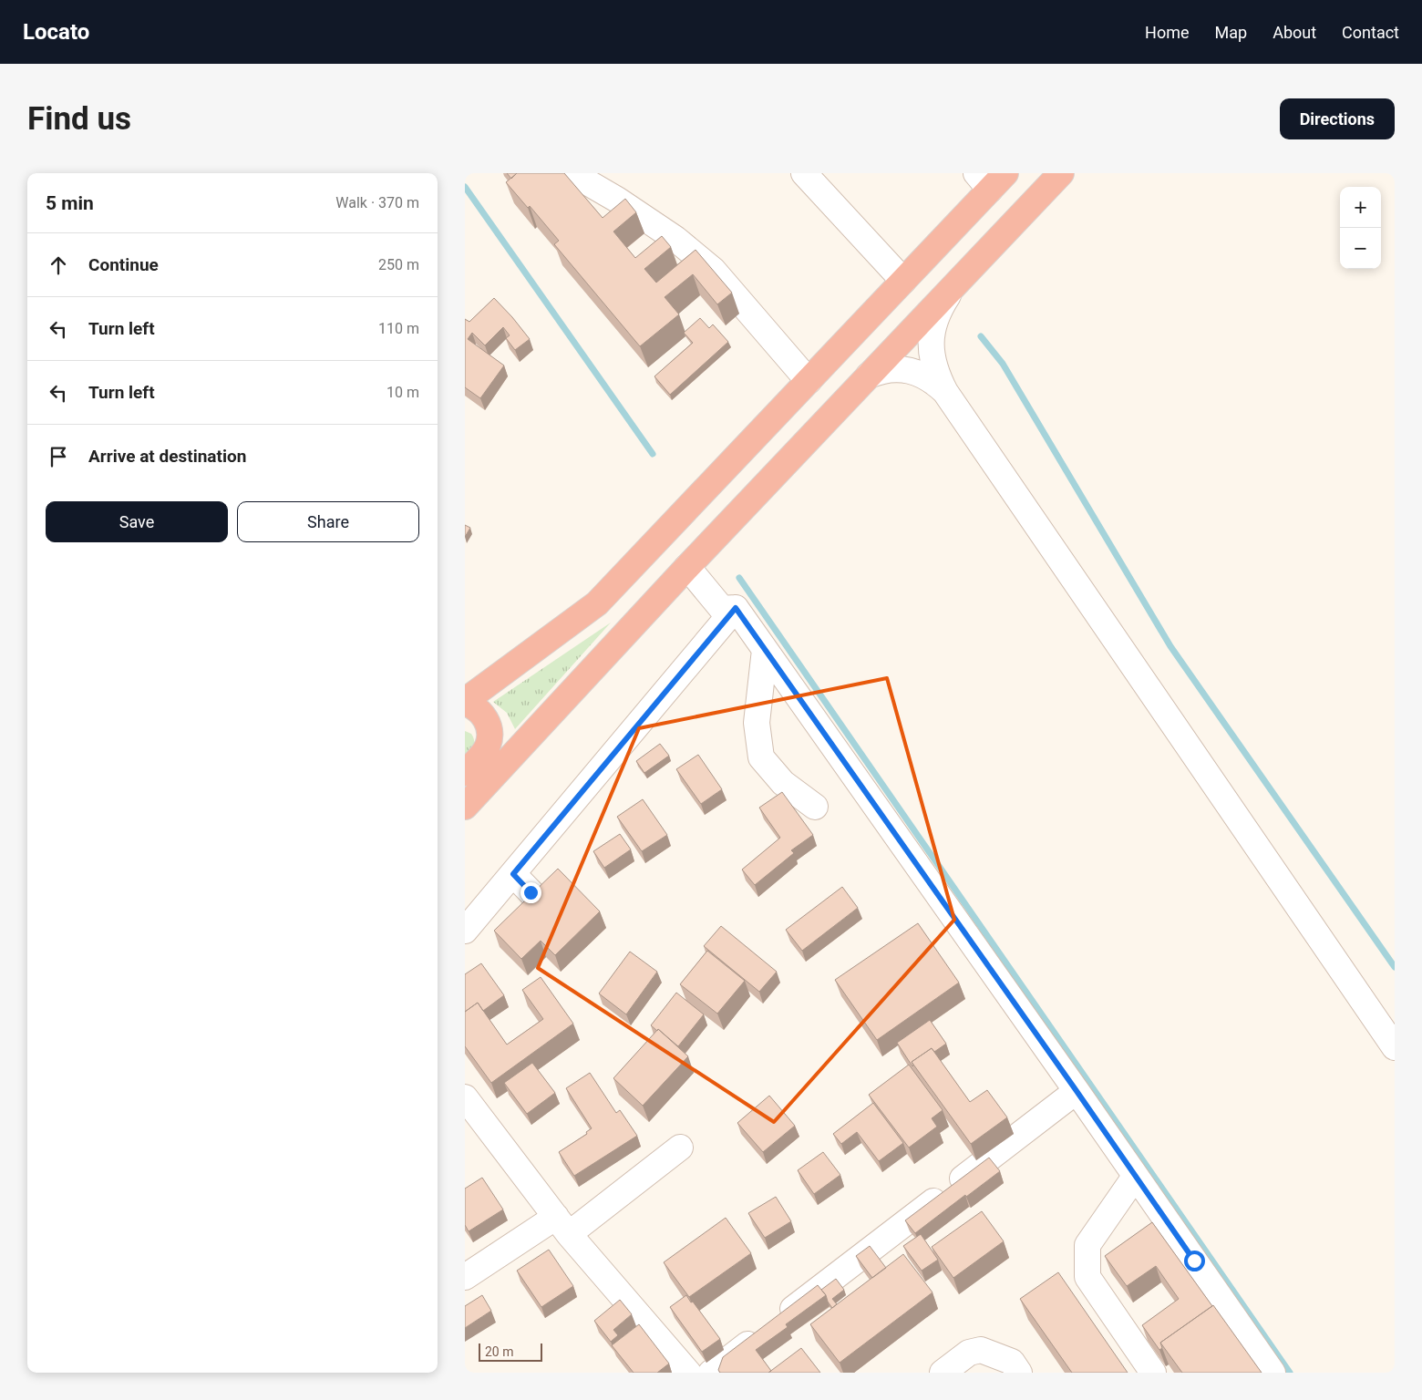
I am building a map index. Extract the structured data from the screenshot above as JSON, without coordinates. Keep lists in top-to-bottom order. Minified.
{"scale_bar":"20 m","page":{"header":"Locato","nav":["Home","Map","About","Contact"],"buttons":["Directions",["Save","Share"]],"title":"Find us","heading":["5 min","Walk · 370 m"],"map_buttons":["+","−"],"list":[["Continue","250 m"],["Turn left","110 m"],["Turn left","10 m"],"Arrive at destination"],"scale":"20 m"}}
